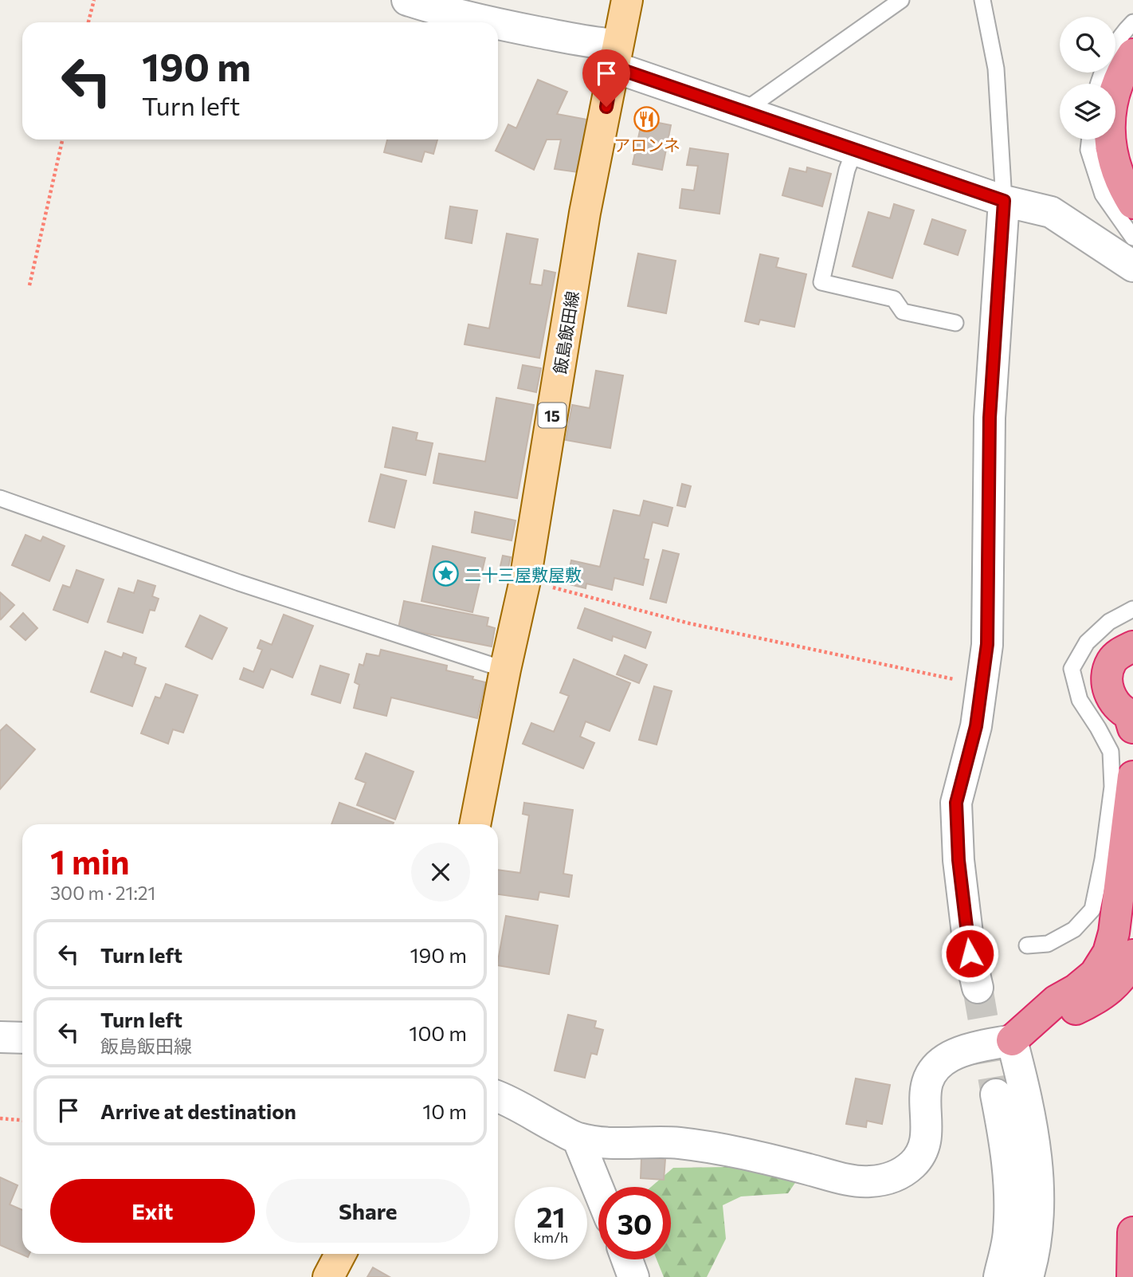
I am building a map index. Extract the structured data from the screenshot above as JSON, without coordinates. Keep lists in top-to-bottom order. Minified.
{"streets":{"main road":["飯島飯田線","15"]},"places":{"restaurant":["アロンネ"],"place":["二十三屋敷屋敷"]},"page":{"turn":["190 m","Turn left"],"heading":["1 min","300 m · 21:21"],"list":[{"name":"Turn left","value":"190 m"},{"name":"Turn left","note":"飯島飯田線","value":"100 m"},{"name":"Arrive at destination","value":"10 m"}],"buttons":["Exit","Share"],"speed":"21 km/h","limit":"30"}}
